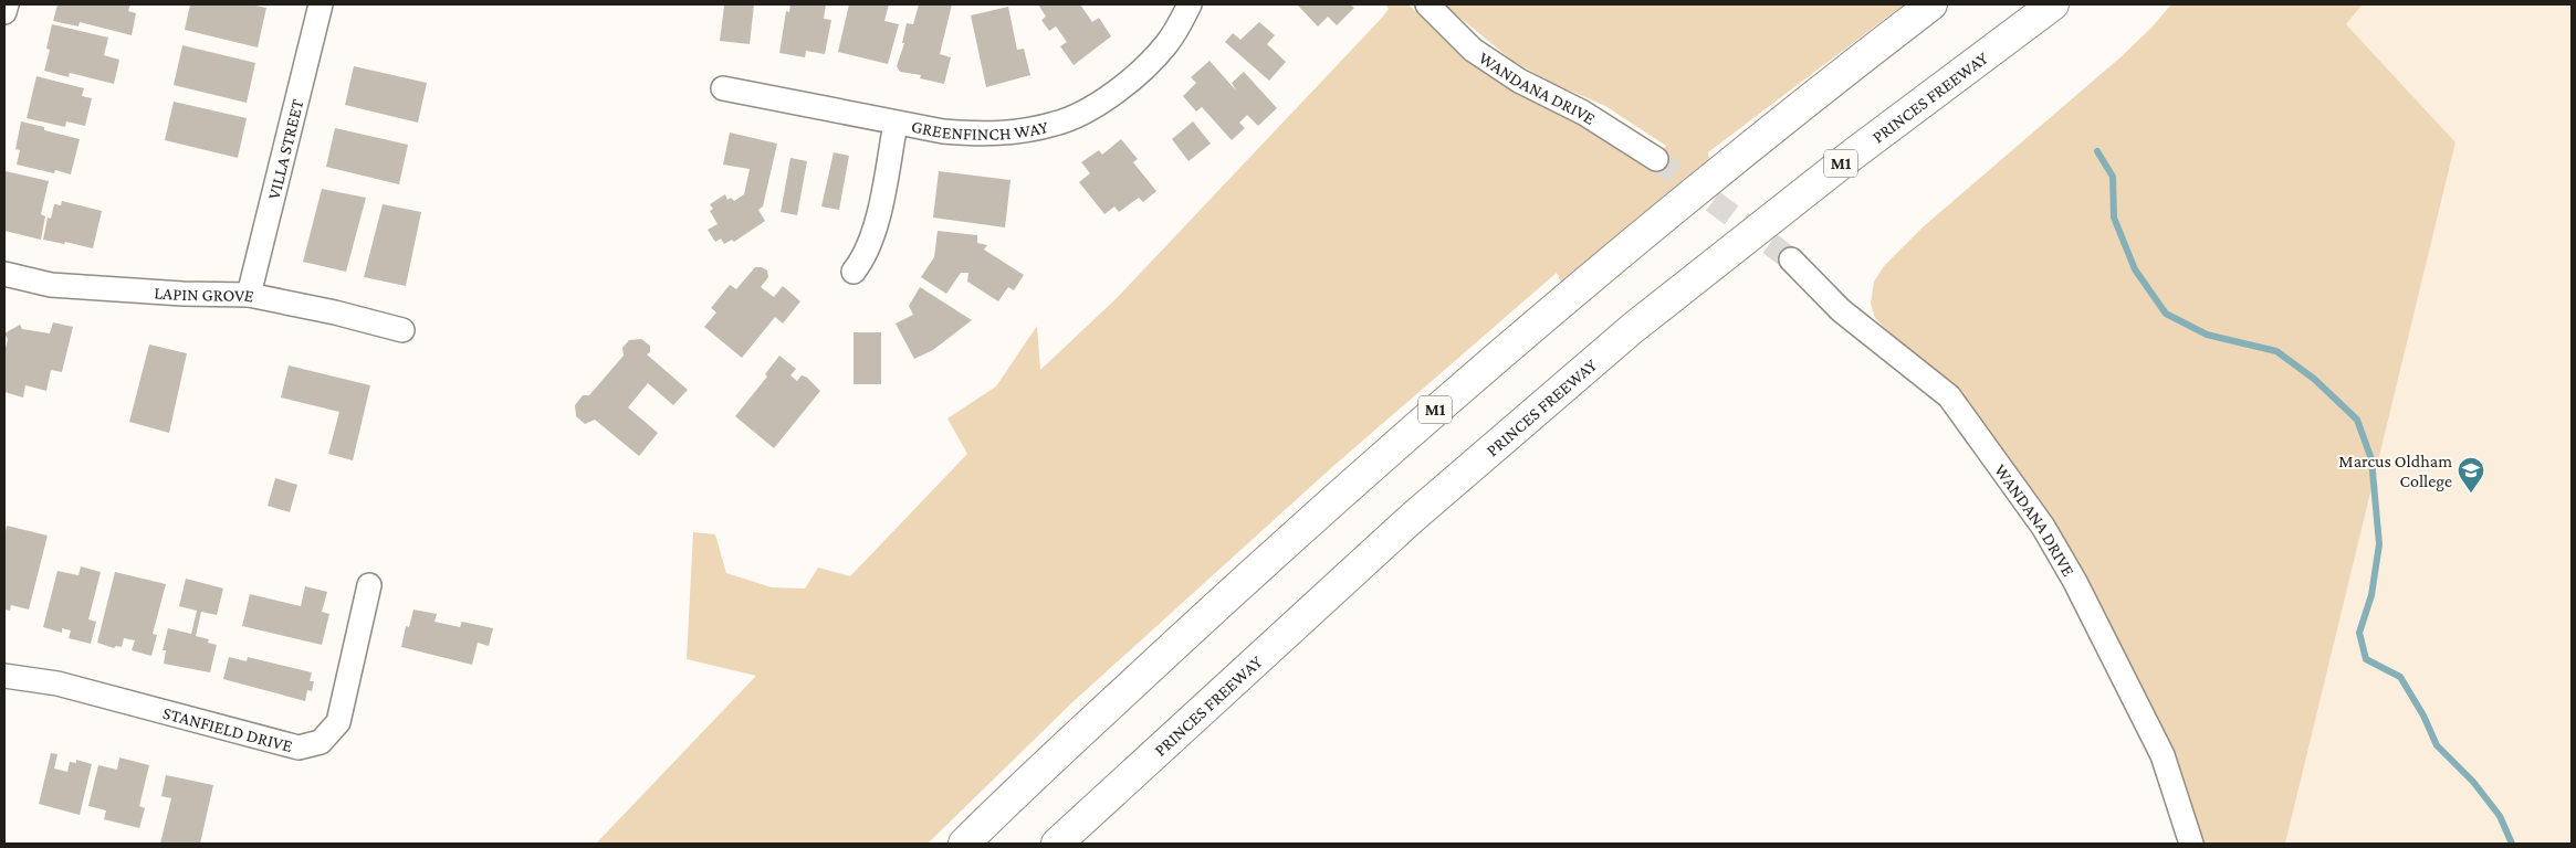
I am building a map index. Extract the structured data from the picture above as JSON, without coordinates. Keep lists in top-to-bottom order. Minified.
{"streets":{"highway":["PRINCES FREEWAY","M1"],"street":["WANDANA DRIVE","GREENFINCH WAY","VILLA STREET","LAPIN GROVE","STANFIELD DRIVE"]},"crossings":[["VILLA STREET","LAPIN GROVE"]],"places":{"school or university":["Marcus Oldham College"]}}
